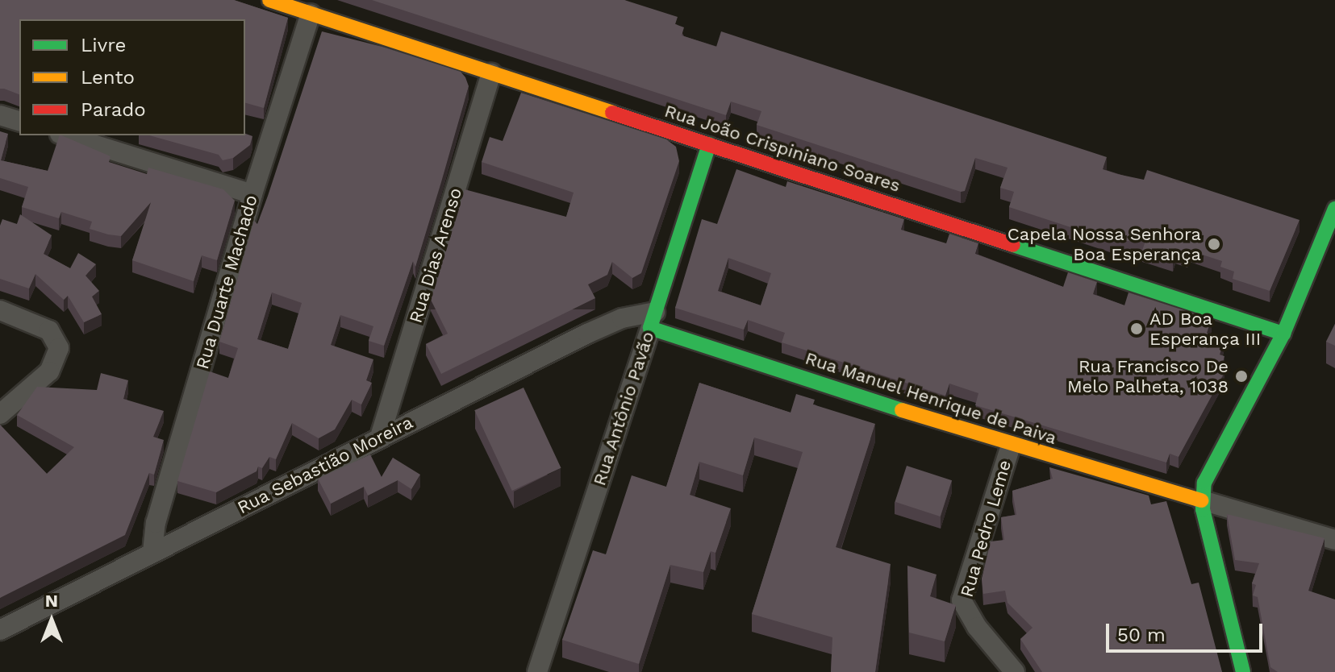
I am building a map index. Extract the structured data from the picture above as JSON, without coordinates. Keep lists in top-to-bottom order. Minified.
{"streets":{"street":["Rua João Crispiniano Soares","Rua Dias Arenso","Rua Duarte Machado","Rua Manuel Henrique de Paiva","Rua Antônio Pavão","Rua Sebastião Moreira","Rua Pedro Leme"]},"crossings":[["Rua João Crispiniano Soares","Rua Dias Arenso"],["Rua João Crispiniano Soares","Rua Duarte Machado"],["Rua João Crispiniano Soares","Rua Antônio Pavão"],["Rua Dias Arenso","Rua Sebastião Moreira"],["Rua Duarte Machado","Rua Sebastião Moreira"],["Rua Manuel Henrique de Paiva","Rua Antônio Pavão"],["Rua Manuel Henrique de Paiva","Rua Sebastião Moreira"],["Rua Manuel Henrique de Paiva","Rua Pedro Leme"],["Rua Antônio Pavão","Rua Sebastião Moreira"]],"places":["Capela Nossa Senhora Boa Esperança","AD Boa Esperança III","Rua Francisco De Melo Palheta, 1038"],"legend":["Livre","Lento","Parado"],"scale_bar":"50 m","north":"top"}
